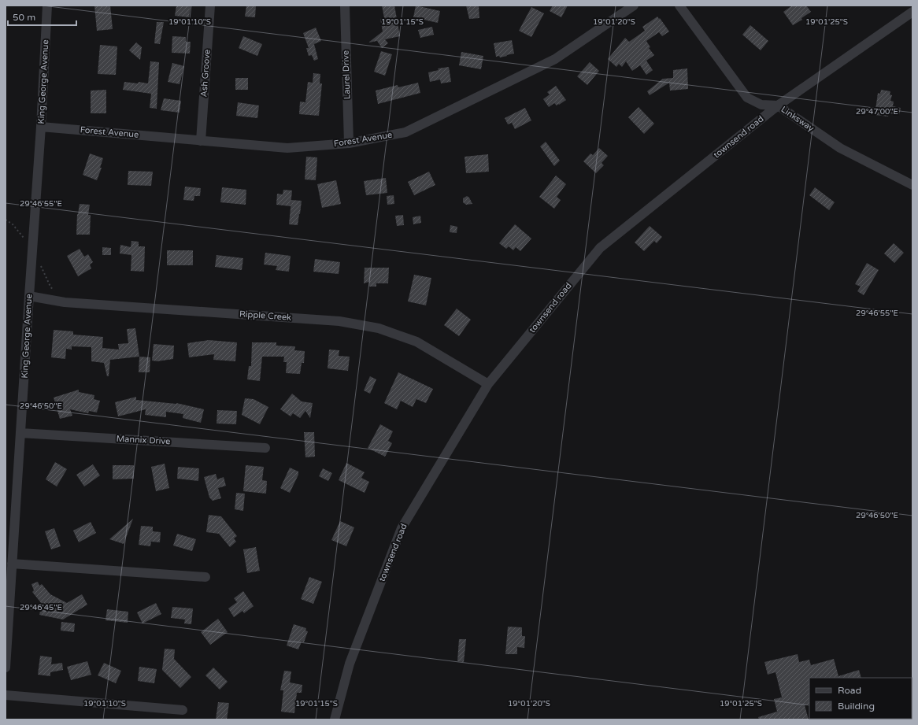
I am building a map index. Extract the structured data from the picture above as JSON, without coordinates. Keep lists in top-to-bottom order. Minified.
{"streets":{"street":["Ash Groove","Laurel Drive","King George Avenue","Linksway","Forest Avenue","townsend road","Ripple Creek","Mannix Drive"]},"crossings":[["Ash Groove","Forest Avenue"],["Laurel Drive","Forest Avenue"],["King George Avenue","Forest Avenue"],["King George Avenue","Ripple Creek"],["King George Avenue","Mannix Drive"],["Linksway","townsend road"],["townsend road","Ripple Creek"]],"legend":["Road","Building"],"scale_bar":"50 m","coordinates":["19°01'10\"S","19°01'15\"S","19°01'20\"S","19°01'25\"S","29°47'00\"E","29°46'55\"E","29°46'50\"E","29°46'45\"E"]}
